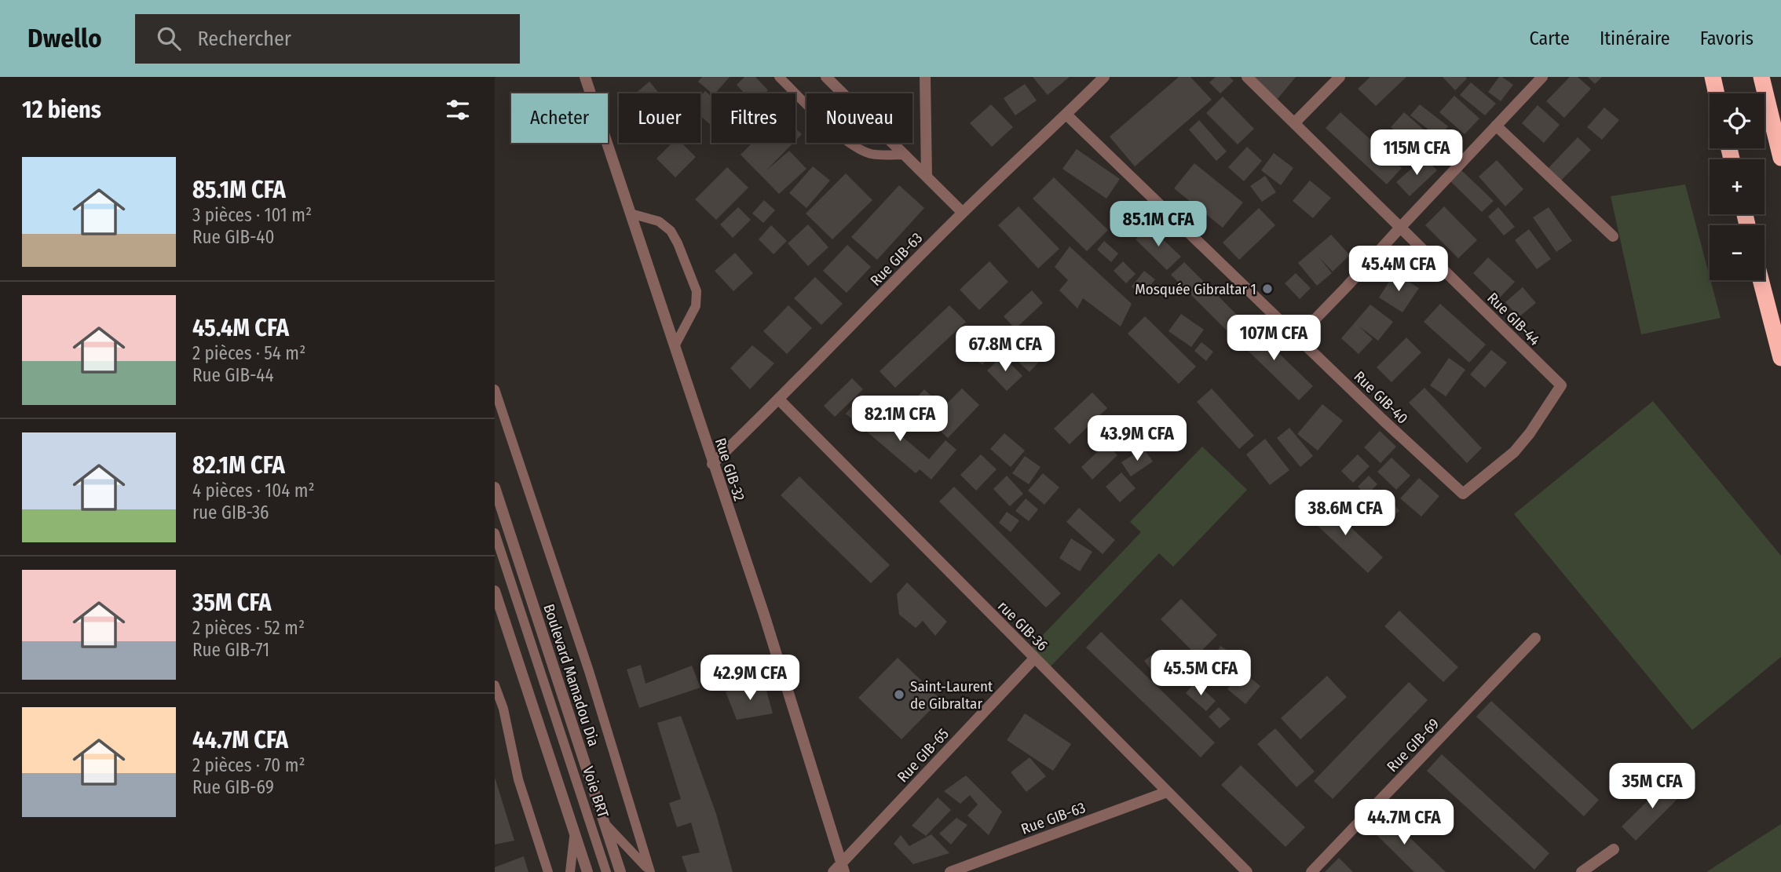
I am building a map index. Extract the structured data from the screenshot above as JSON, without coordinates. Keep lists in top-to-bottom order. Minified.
{"streets":{"street":["Rue GIB-63","Rue GIB-44","Rue GIB-40","Rue GIB-32","rue GIB-36","Boulevard Mamadou Dia","Rue GIB-69","Rue GIB-65"],"lane":["Voie BRT"]},"crossings":[["Rue GIB-63","Rue GIB-40"],["Rue GIB-63","Rue GIB-32"],["Rue GIB-63","rue GIB-36"],["Rue GIB-44","Rue GIB-40"],["Rue GIB-32","Rue GIB-65"],["rue GIB-36","Rue GIB-65"]],"places":["Mosquée Gibraltar 1","Saint-Laurent de Gibraltar"],"page":{"header":"Dwello","search":"Rechercher","nav":["Carte","Itinéraire","Favoris"],"heading":"12 biens","map_buttons":["+","−"],"chip":["Acheter","Louer","Filtres","Nouveau"],"price":["115M CFA","85.1M CFA","45.4M CFA","107M CFA","67.8M CFA","82.1M CFA","43.9M CFA","38.6M CFA","45.5M CFA","42.9M CFA","35M CFA","44.7M CFA"],"list":[{"name":"85.1M CFA","note":"3 pièces · 101 m² · Rue GIB-40"},{"name":"45.4M CFA","note":"2 pièces · 54 m² · Rue GIB-44"},{"name":"82.1M CFA","note":"4 pièces · 104 m² · rue GIB-36"},{"name":"35M CFA","note":"2 pièces · 52 m² · Rue GIB-71"},{"name":"44.7M CFA","note":"2 pièces · 70 m² · Rue GIB-69"}]}}
